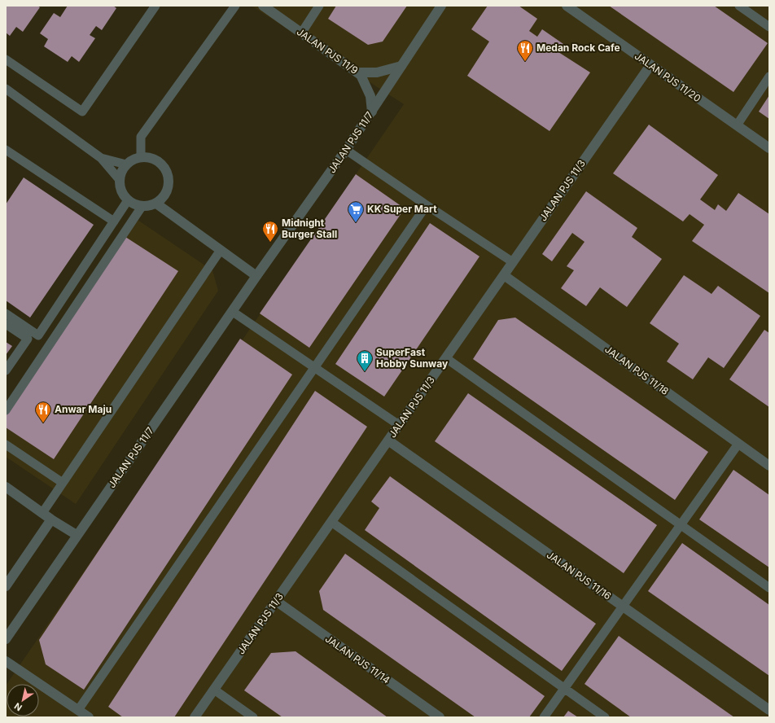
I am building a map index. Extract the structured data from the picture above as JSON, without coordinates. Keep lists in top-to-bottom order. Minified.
{"streets":{"street":["JALAN PJS 11/9","JALAN PJS 11/20","JALAN PJS 11/7","JALAN PJS 11/3","JALAN PJS 11/18","JALAN PJS 11/16","JALAN PJS 11/14"]},"crossings":[["JALAN PJS 11/9","JALAN PJS 11/7"],["JALAN PJS 11/20","JALAN PJS 11/3"],["JALAN PJS 11/3","JALAN PJS 11/18"],["JALAN PJS 11/3","JALAN PJS 11/16"],["JALAN PJS 11/3","JALAN PJS 11/14"]],"places":{"restaurant":["Medan Rock Cafe","Midnight Burger Stall","Anwar Maju"],"supermarket":["KK Super Mart"],"building":["SuperFast Hobby Sunway"]},"north":"bottom left"}
